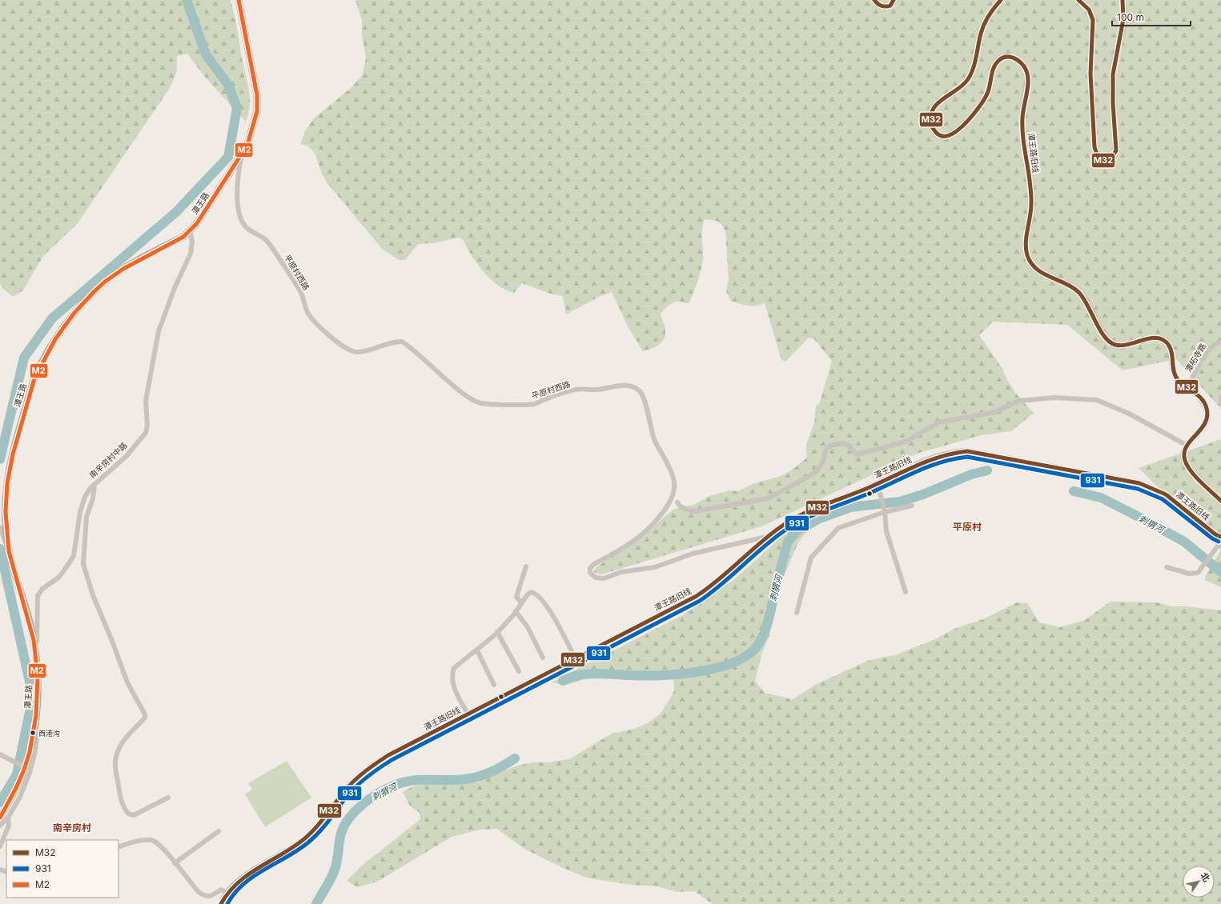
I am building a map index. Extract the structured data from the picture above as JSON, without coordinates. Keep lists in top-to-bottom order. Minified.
{"streets":{"highway":["潭王路"],"main road":["潭王路旧线"],"street":["平原村西路","潭柘寺路","南辛房村中路"]},"crossings":[["潭王路旧线","平原村西路"],["潭王路旧线","潭柘寺路"],["潭王路","平原村西路"],["潭王路","南辛房村中路"]],"districts":["平原村","南辛房村"],"water":["刺猬河"],"places":["西港沟"],"lines":["transit line M32","transit line M2","transit line 931"],"legend":["M32","931","M2"],"scale_bar":"100 m","north":"top right"}
